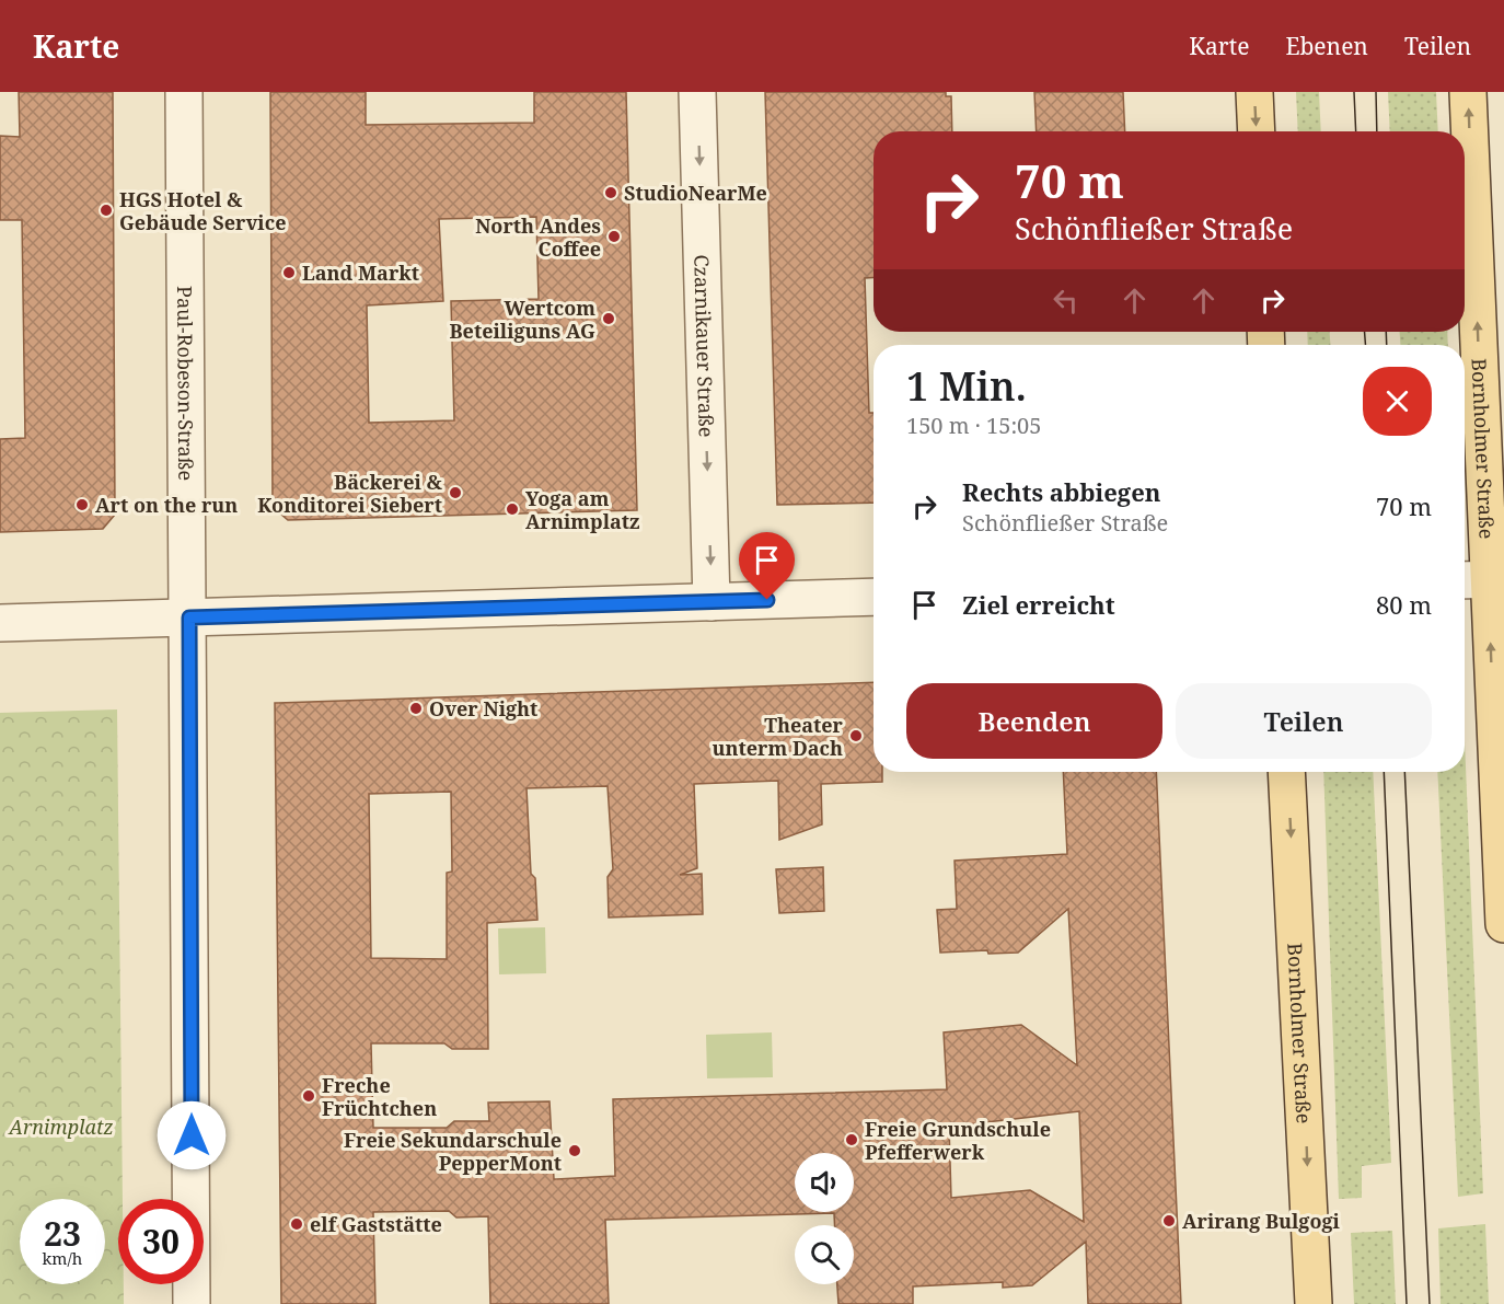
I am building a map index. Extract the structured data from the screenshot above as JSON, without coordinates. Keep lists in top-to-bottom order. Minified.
{"streets":{"main road":["Bornholmer Straße"],"street":["Czarnikauer Straße","Paul-Robeson-Straße"]},"one_way":["Czarnikauer Straße"],"parks":["Arnimplatz"],"places":["StudioNearMe","HGS Hotel & Gebäude Service","North Andes Coffee","Land Markt","Wertcom Beteiliguns AG","Bäckerei & Konditorei Siebert","Art on the run","Yoga am Arnimplatz","Over Night","Theater unterm Dach","Freche Früchtchen","Freie Grundschule Pfefferwerk","Freie Sekundarschule PepperMont","Arirang Bulgogi","elf Gaststätte"],"page":{"header":"Karte","nav":["Karte","Ebenen","Teilen"],"turn":["70 m","Schönfließer Straße"],"heading":["1 Min.","150 m · 15:05"],"list":[{"name":"Rechts abbiegen","note":"Schönfließer Straße","value":"70 m"},{"name":"Ziel erreicht","value":"80 m"}],"buttons":["Beenden","Teilen"],"speed":"23 km/h","limit":"30"}}
